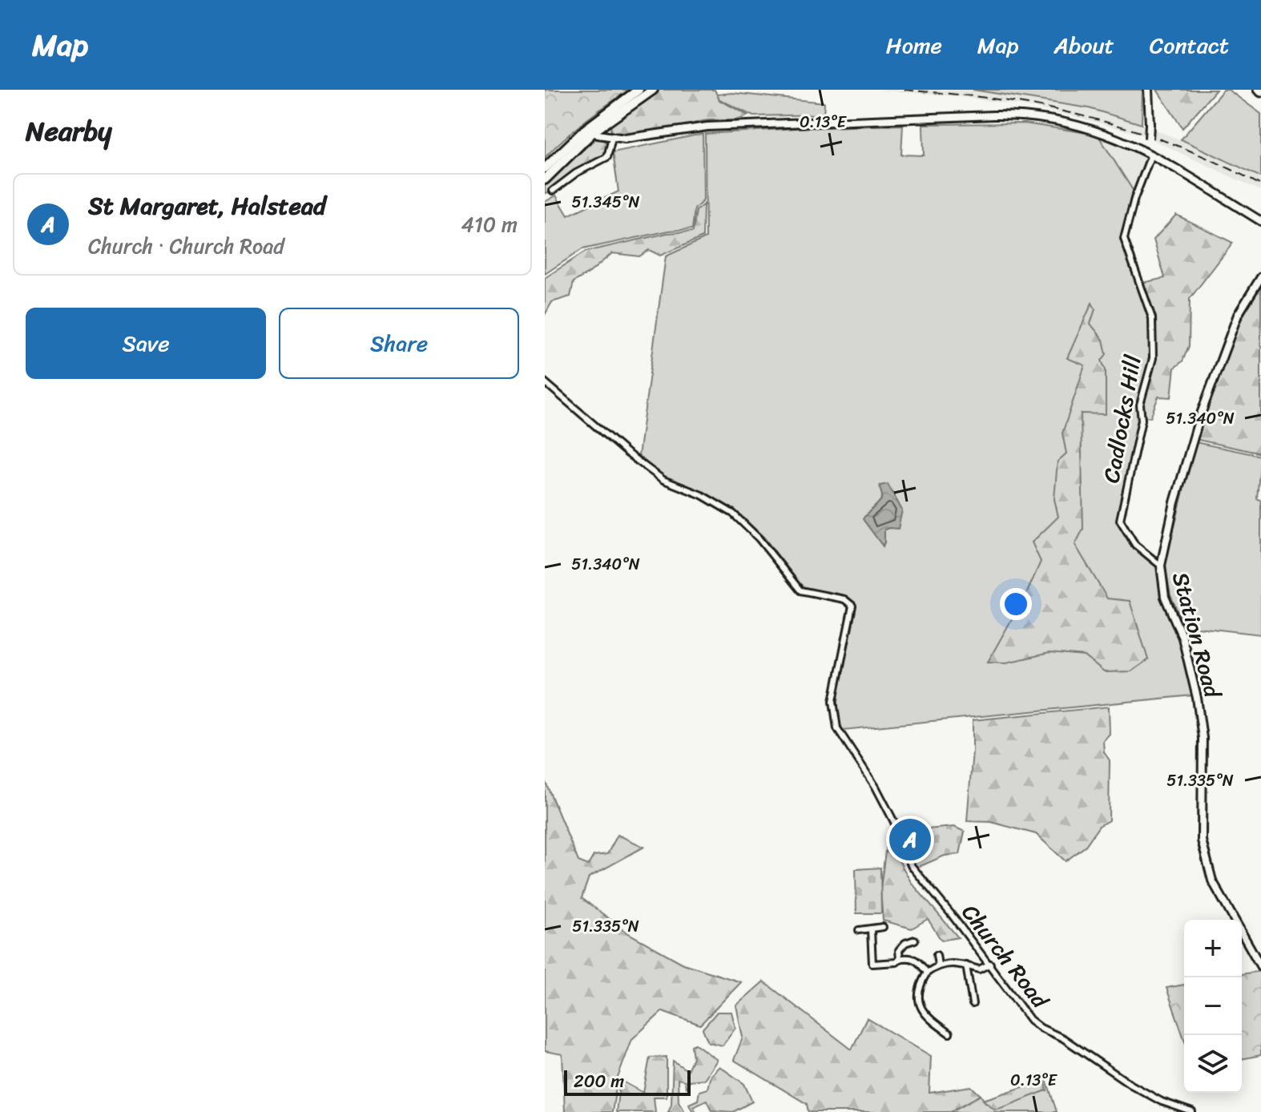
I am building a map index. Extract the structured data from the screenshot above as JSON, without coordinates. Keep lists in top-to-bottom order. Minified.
{"streets":{"street":["Cadlocks Hill","Station Road","Church Road"]},"crossings":[["Cadlocks Hill","Station Road"]],"scale_bar":"200 m","page":{"header":"Map","nav":["Home","Map","About","Contact"],"heading":"Nearby","list":[{"mark":"A","name":"St Margaret, Halstead","note":"Church · Church Road","value":"410 m"}],"buttons":["Save","Share"],"pins":"A","map_buttons":["+","−"],"scale":"200 m"},"coordinates":["0.13°E","51.345°N","51.340°N","51.335°N"]}
